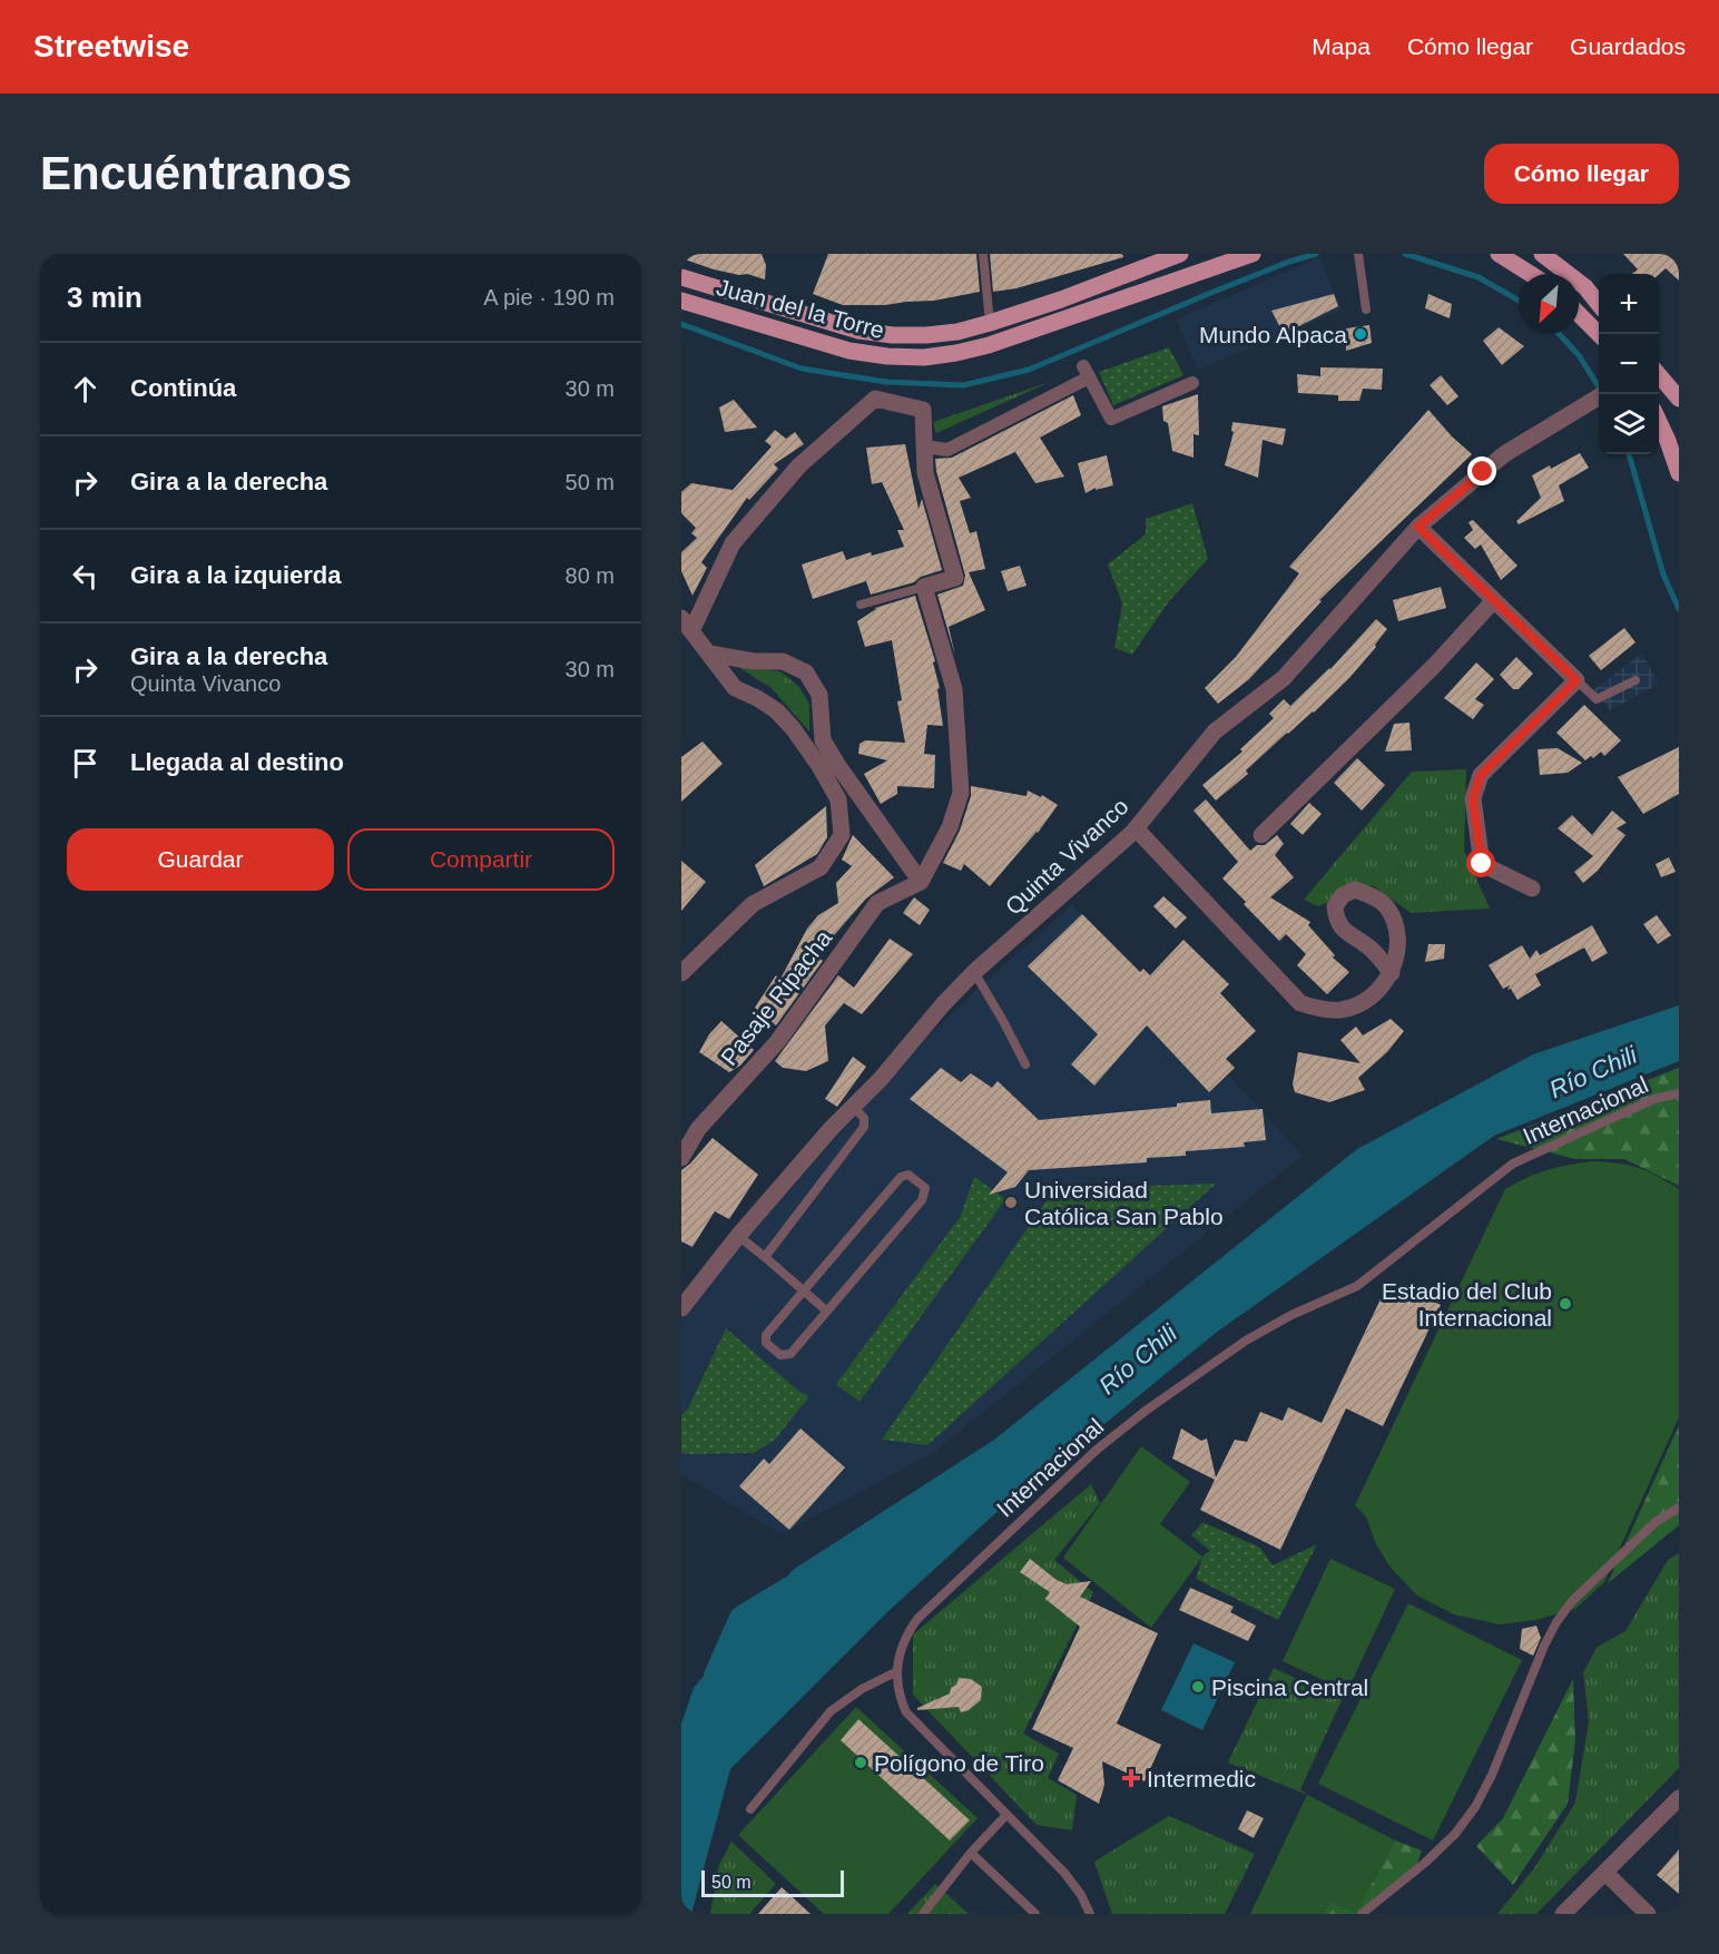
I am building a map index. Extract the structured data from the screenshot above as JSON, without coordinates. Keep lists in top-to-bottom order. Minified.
{"streets":{"main road":["Juan del la Torre"],"street":["Quinta Vivanco","Pasaje Ripacha"],"lane":["Internacional"]},"water":["Río Chili"],"places":{"other":["Mundo Alpaca","Universidad Católica San Pablo","Estadio del Club Internacional","Piscina Central","Polígono de Tiro"],"health":["Intermedic"]},"scale_bar":"50 m","north":"bottom left","page":{"header":"Streetwise","nav":["Mapa","Cómo llegar","Guardados"],"buttons":["Cómo llegar",["Guardar","Compartir"]],"title":"Encuéntranos","heading":["3 min","A pie · 190 m"],"map_buttons":["+","−"],"list":[["Continúa","30 m"],["Gira a la derecha","50 m"],["Gira a la izquierda","80 m"],["Gira a la derecha","Quinta Vivanco","30 m"],"Llegada al destino"],"scale":"50 m"}}
